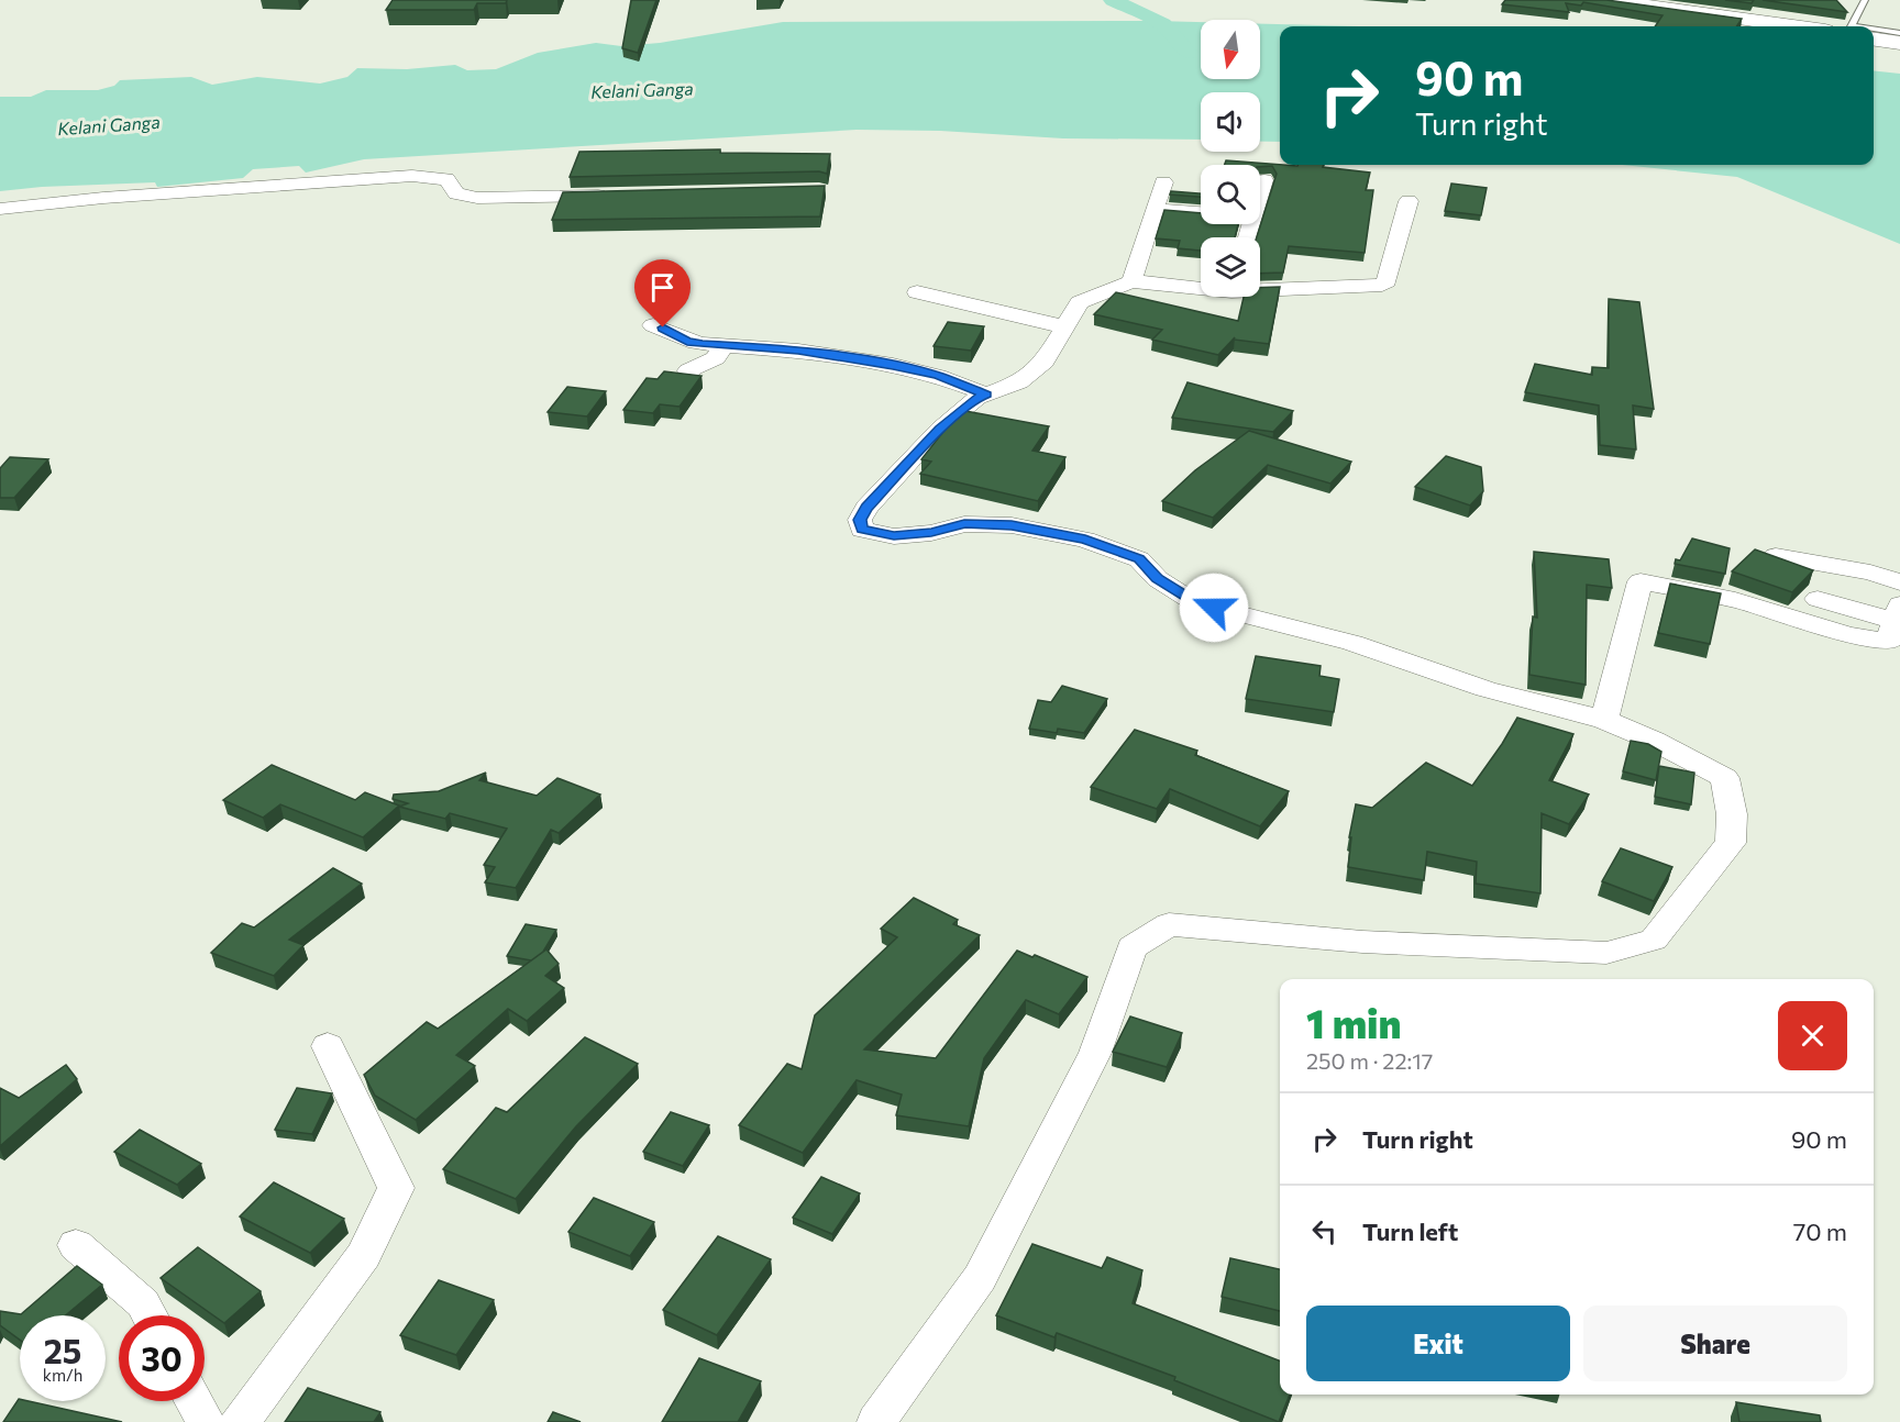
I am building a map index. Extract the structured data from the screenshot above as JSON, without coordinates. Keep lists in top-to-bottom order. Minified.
{"water":["Kelani Ganga"],"north":"bottom","page":{"turn":["90 m","Turn right"],"heading":["1 min","250 m · 22:17"],"list":[{"name":"Turn right","value":"90 m"},{"name":"Turn left","value":"70 m"}],"buttons":["Exit","Share"],"speed":"25 km/h","limit":"30"}}
